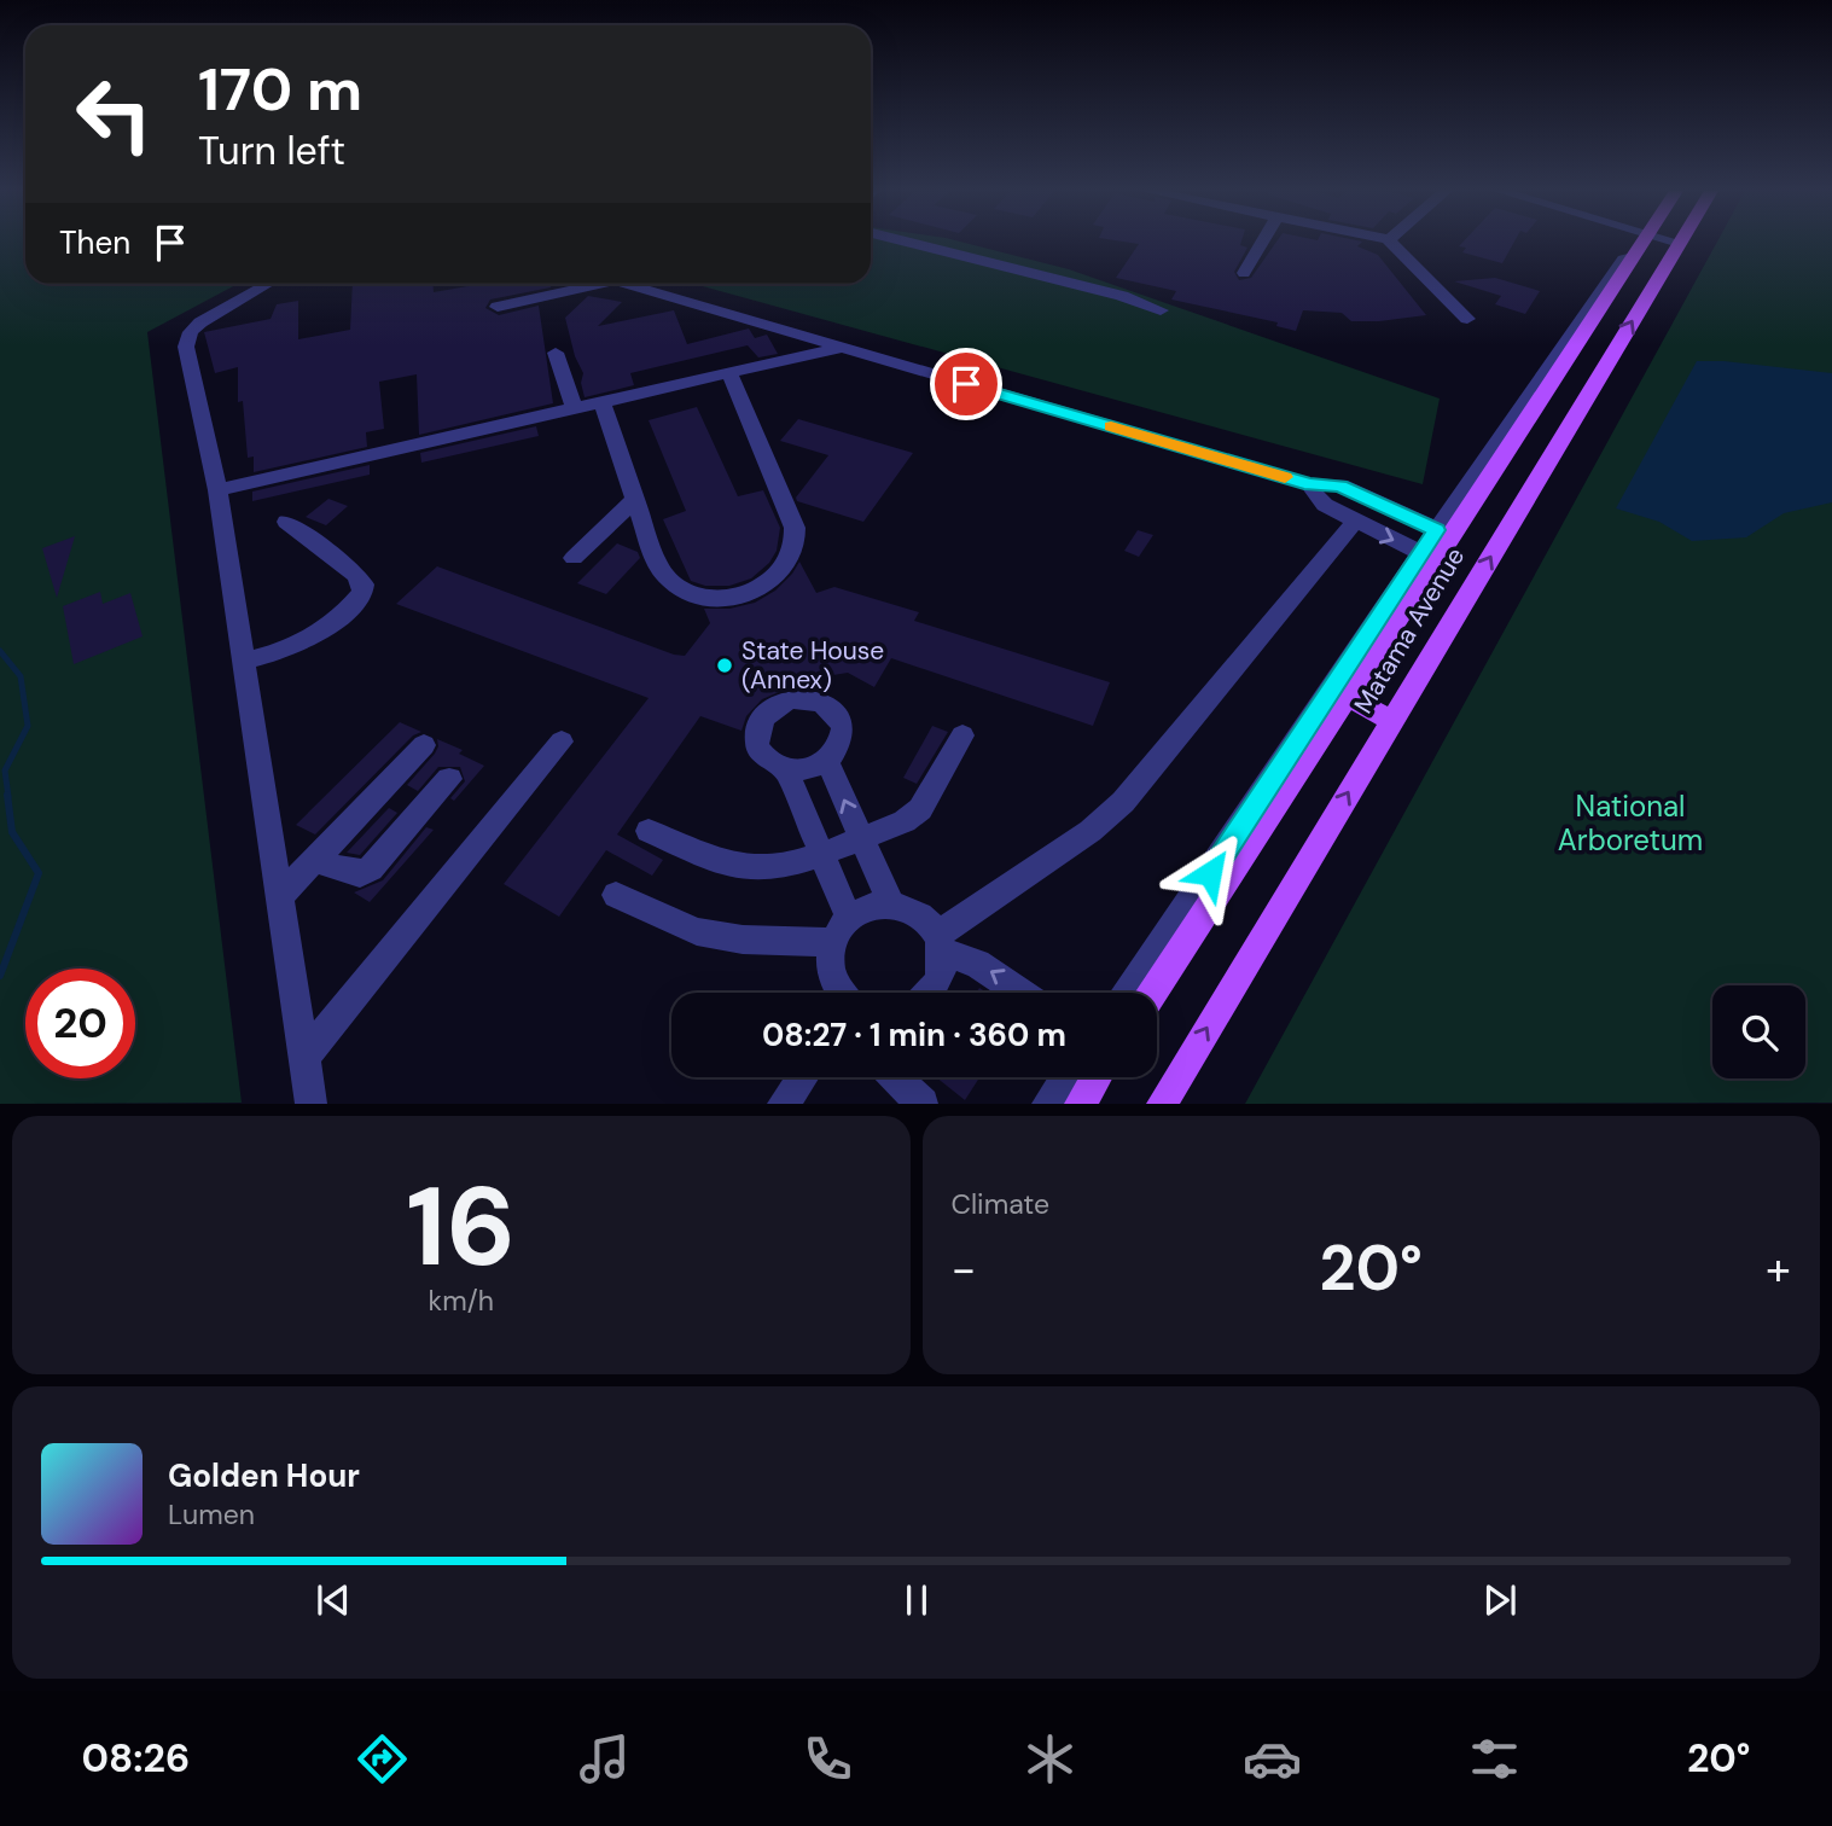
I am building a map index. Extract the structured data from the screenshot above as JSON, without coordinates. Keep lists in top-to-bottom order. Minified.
{"streets":{"main road":["Matama Avenue"]},"parks":["National Arboretum"],"places":["State House (Annex)"],"page":{"turn":["170 m","Turn left"],"then":"Then","limit":"20","trip":"08:27 · 1 min · 360 m","tile":[["16","km/h"],"Climate"],"heat":["−","20°","+"],"song":["Golden Hour","Lumen"],"tabs":["08:26","20°"]}}
